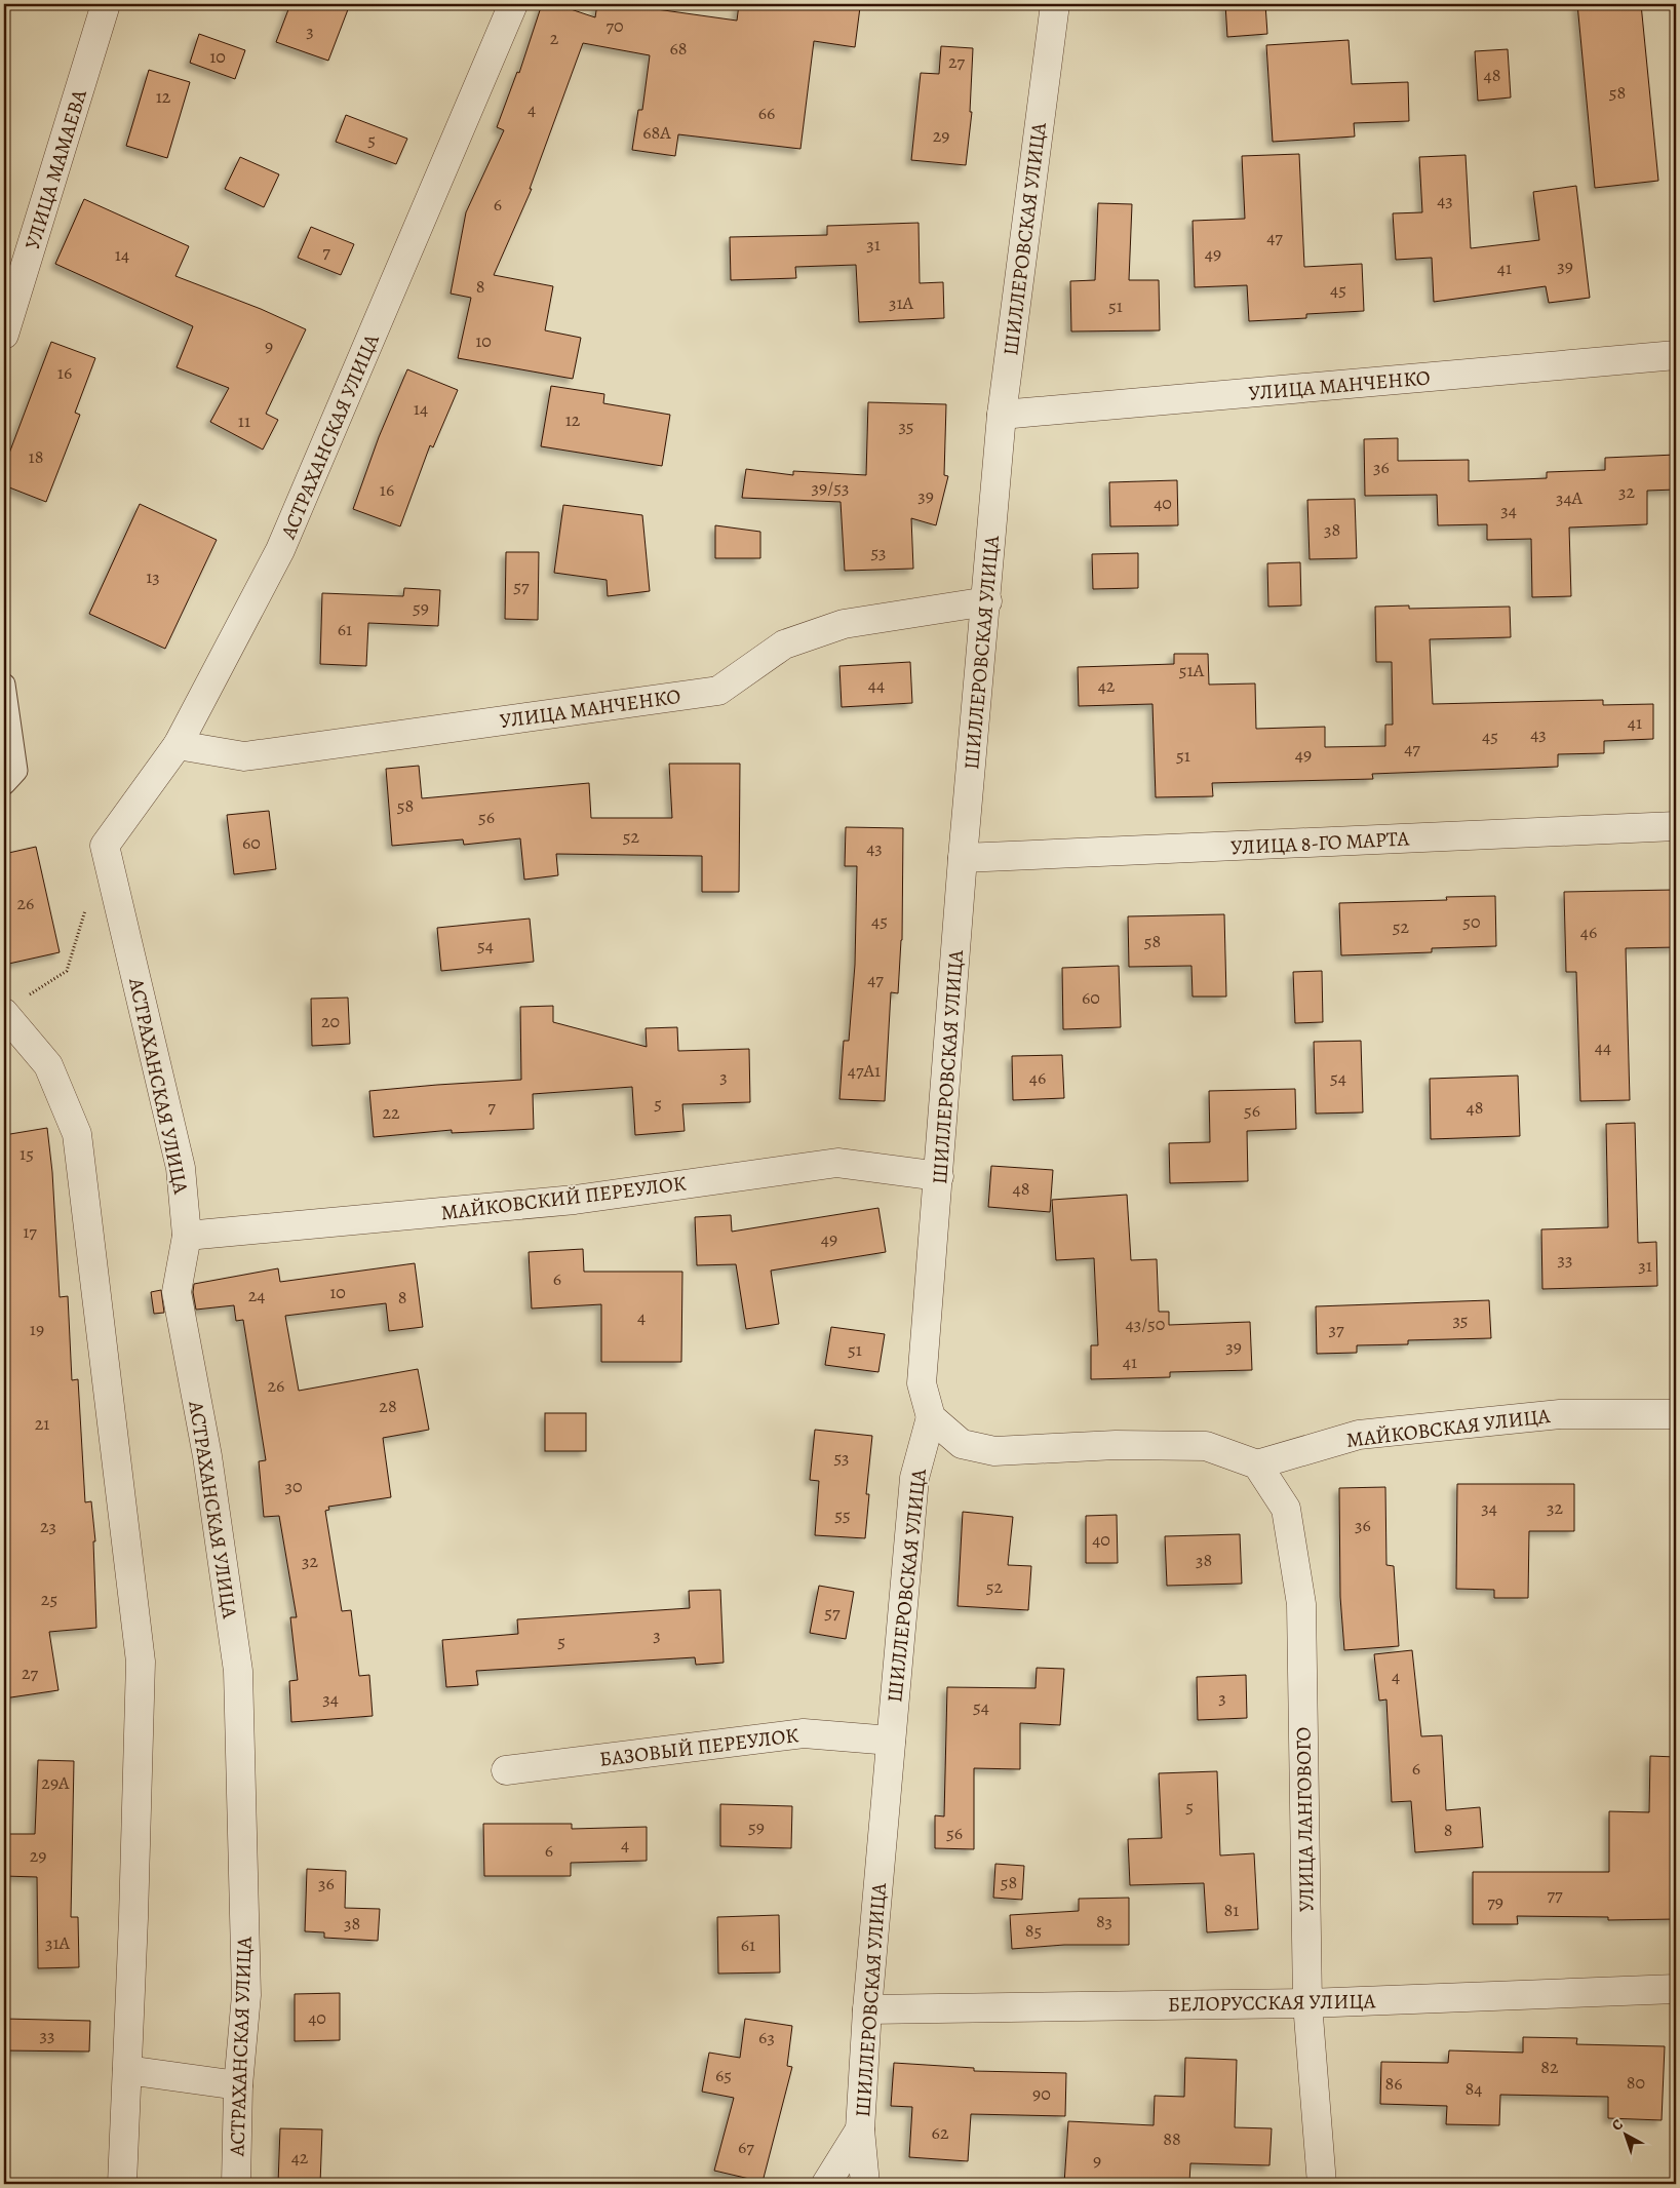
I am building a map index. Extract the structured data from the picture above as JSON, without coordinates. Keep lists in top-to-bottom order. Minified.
{"streets":{"street":["УЛИЦА МАМАЕВА","ШИЛЛЕРОВСКАЯ УЛИЦА","УЛИЦА МАНЧЕНКО","АСТРАХАНСКАЯ УЛИЦА","УЛИЦА 8-ГО МАРТА","МАЙКОВСКИЙ ПЕРЕУЛОК","МАЙКОВСКАЯ УЛИЦА","БАЗОВЫЙ ПЕРЕУЛОК","УЛИЦА ЛАНГОВОГО","БЕЛОРУССКАЯ УЛИЦА"]},"crossings":[["ШИЛЛЕРОВСКАЯ УЛИЦА","УЛИЦА МАНЧЕНКО"],["ШИЛЛЕРОВСКАЯ УЛИЦА","УЛИЦА 8-ГО МАРТА"],["ШИЛЛЕРОВСКАЯ УЛИЦА","МАЙКОВСКИЙ ПЕРЕУЛОК"],["ШИЛЛЕРОВСКАЯ УЛИЦА","БАЗОВЫЙ ПЕРЕУЛОК"],["ШИЛЛЕРОВСКАЯ УЛИЦА","БЕЛОРУССКАЯ УЛИЦА"],["УЛИЦА МАНЧЕНКО","АСТРАХАНСКАЯ УЛИЦА"],["АСТРАХАНСКАЯ УЛИЦА","МАЙКОВСКИЙ ПЕРЕУЛОК"],["МАЙКОВСКАЯ УЛИЦА","УЛИЦА ЛАНГОВОГО"],["УЛИЦА ЛАНГОВОГО","БЕЛОРУССКАЯ УЛИЦА"]],"house_numbers":["70","3","2","68","10","27","48","58","12","4","66","68А","29","5","43","6","47","31","7","49","14","39","41","8","45","31А","51","10","9","16","14","12","11","35","18","36","39/53","16","32","39","34А","40","34","38","53","13","57","59","61","51А","44","42","41","43","45","47","49","51","58","56","52","60","43","26","45","50","52","46","58","54","47","60","20","44","47А1","3","46","54","5","7","48","56","22","15","48","17","49","33","31","6","10","24","8","4","35","43/50","19","37","39","51","41","26","28","21","53","30","34","32","55","36","23","40","38","32","52","25","57","3","5","27","4","3","34","54","6","29А","5","59","8","56","4","6","29","58","36","77","79","81","83","38","85","31А","61","40","33","63","82","65","80","86","84","90","62","88","67","42","9"],"north":"top left"}
